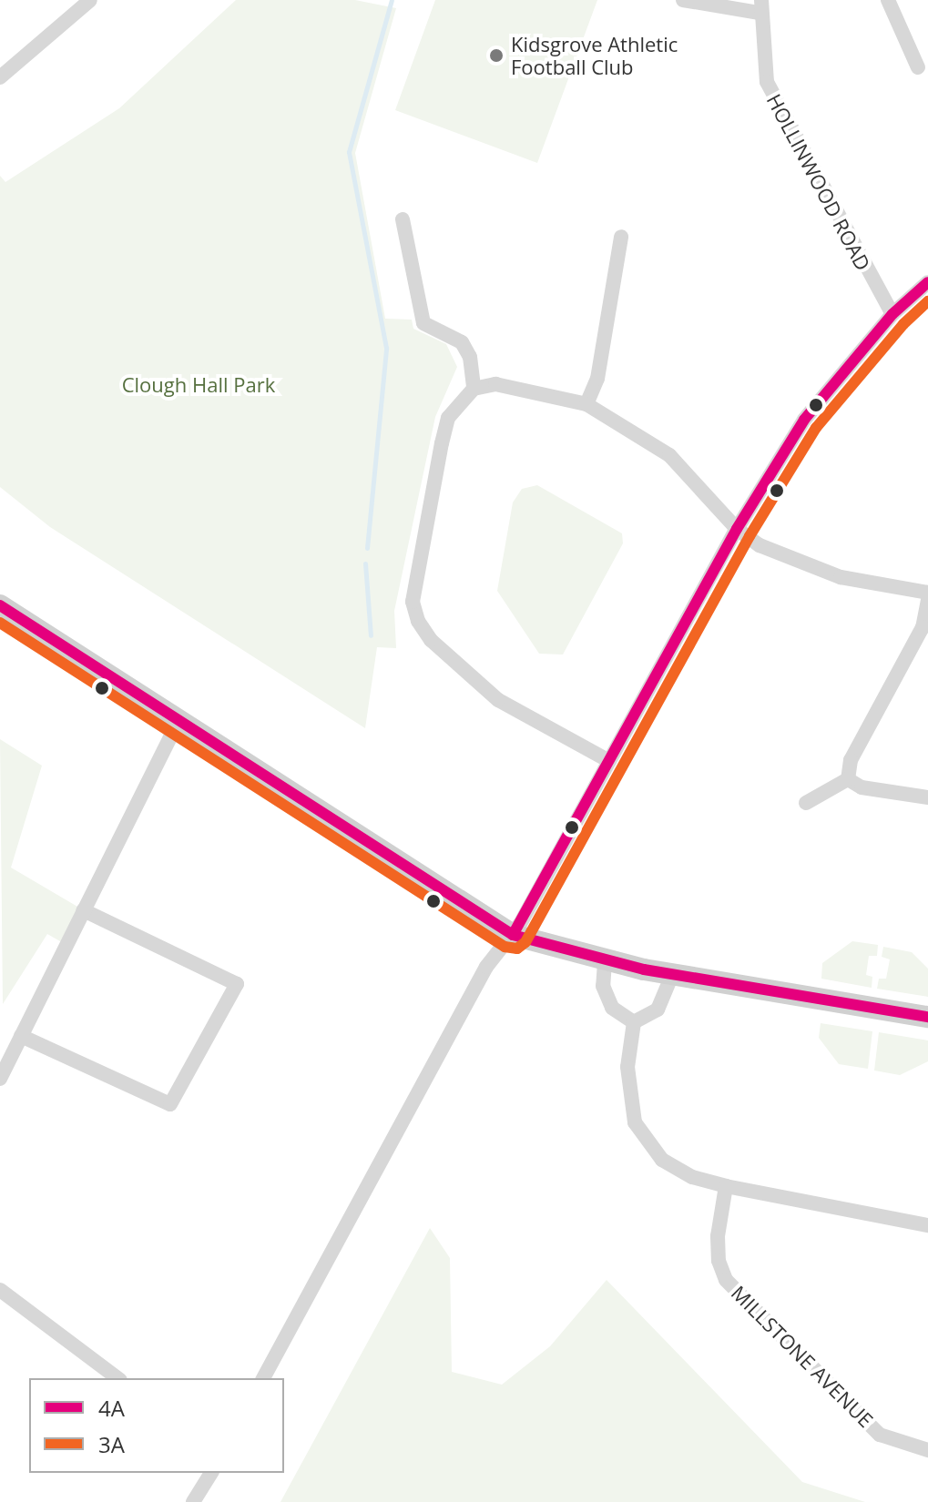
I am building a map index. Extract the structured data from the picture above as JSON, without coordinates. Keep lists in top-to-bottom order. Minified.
{"streets":{"street":["HOLLINWOOD ROAD","MILLSTONE AVENUE"]},"parks":["Clough Hall Park"],"places":["Kidsgrove Athletic Football Club"],"lines":["transit line 4A","transit line 3A"],"legend":["4A","3A"]}
